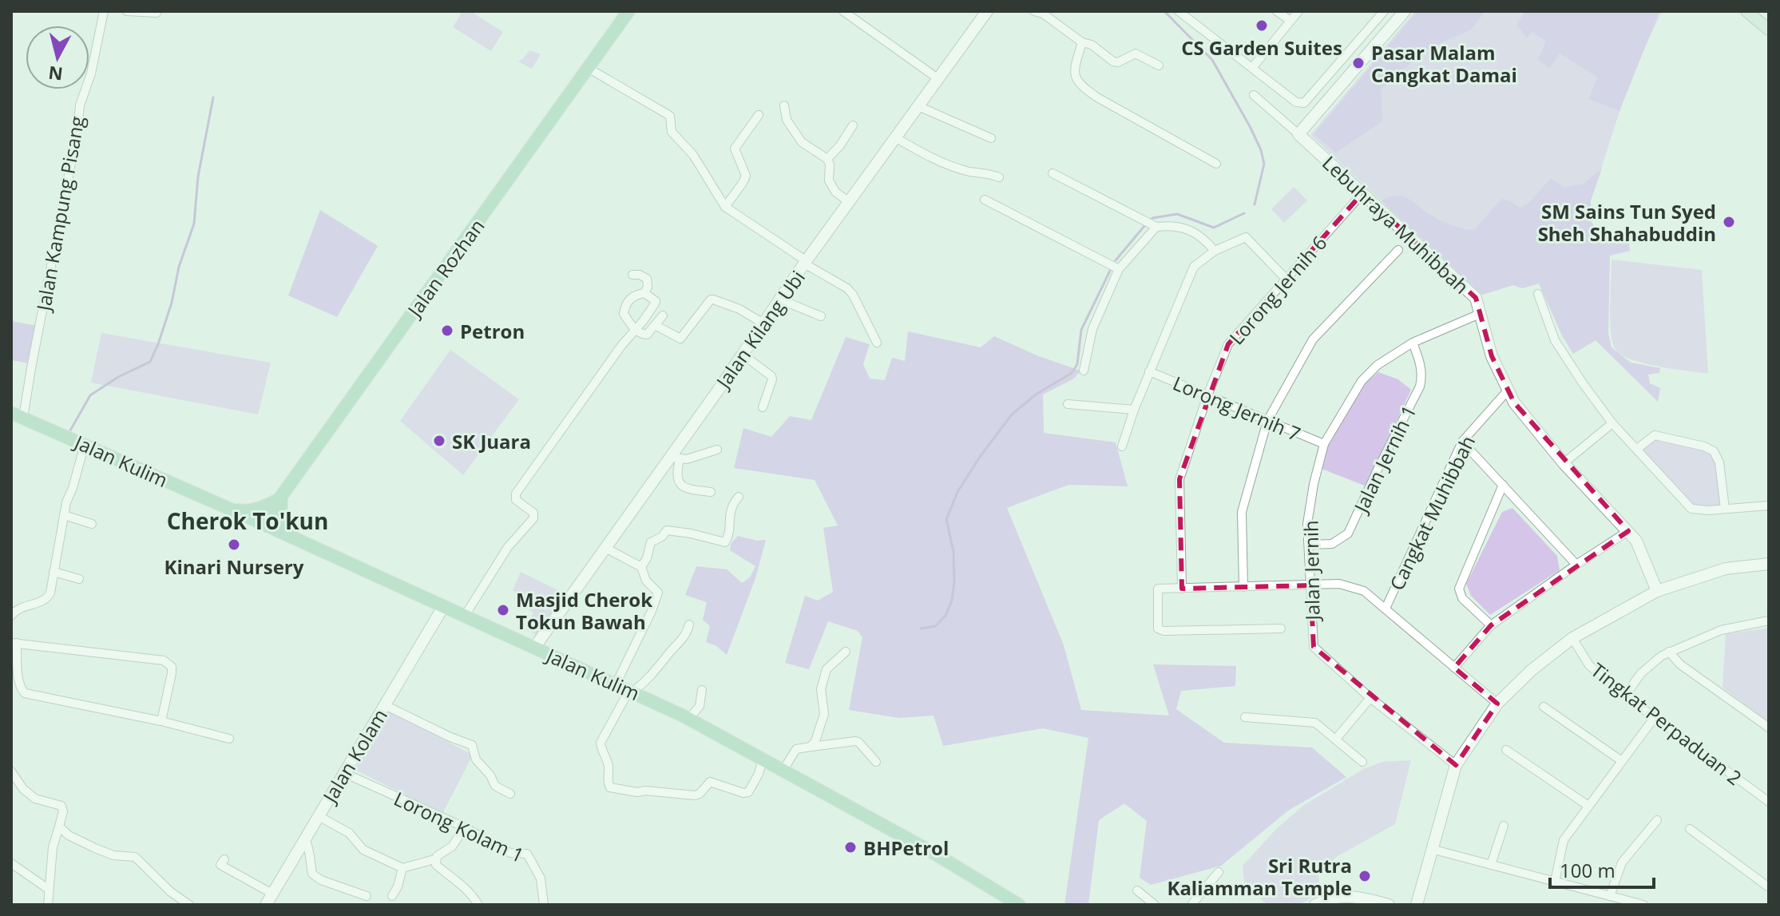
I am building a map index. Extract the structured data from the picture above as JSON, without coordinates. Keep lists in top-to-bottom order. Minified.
{"streets":{"main road":["Jalan Rozhan","Jalan Kulim"],"street":["Jalan Kampung Pisang","Lebuhraya Muhibbah","Lorong Jernih 6","Jalan Kilang Ubi","Lorong Jernih 7","Jalan Jernih 1","Cangkat Muhibbah","Jalan Jernih","Tingkat Perpaduan 2","Jalan Kolam","Lorong Kolam 1"]},"crossings":[["Jalan Kampung Pisang","Jalan Kulim"],["Lebuhraya Muhibbah","Lorong Jernih 6"],["Lebuhraya Muhibbah","Cangkat Muhibbah"],["Lebuhraya Muhibbah","Jalan Jernih"],["Jalan Rozhan","Jalan Kulim"],["Lorong Jernih 6","Lorong Jernih 7"],["Jalan Kilang Ubi","Jalan Kulim"],["Lorong Jernih 7","Jalan Jernih"],["Jalan Jernih 1","Jalan Jernih"],["Jalan Kulim","Jalan Kolam"],["Jalan Kolam","Lorong Kolam 1"]],"districts":["Cherok To'kun"],"places":["CS Garden Suites","Pasar Malam Cangkat Damai","SM Sains Tun Syed Sheh Shahabuddin","Petron","SK Juara","Kinari Nursery","Masjid Cherok Tokun Bawah","BHPetrol","Sri Rutra Kaliamman Temple"],"scale_bar":"100 m","north":"bottom"}
